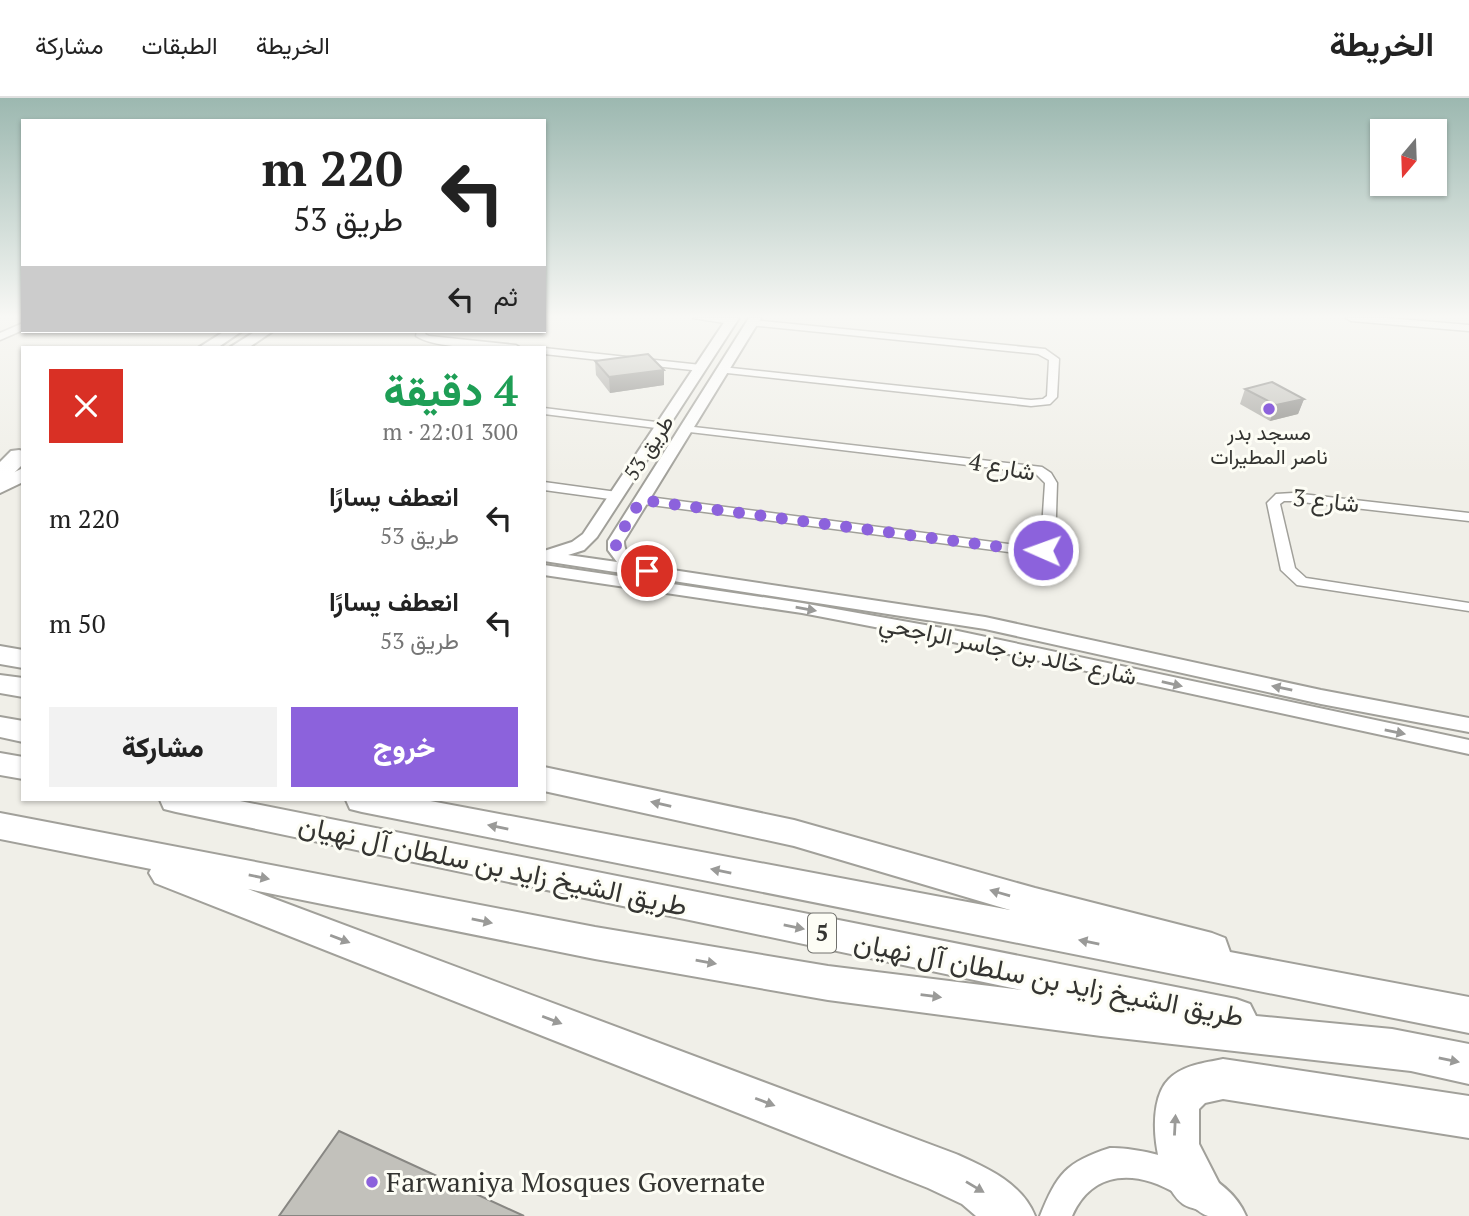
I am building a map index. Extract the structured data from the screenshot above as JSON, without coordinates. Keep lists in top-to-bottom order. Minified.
{"streets":{"highway":["طريق الشيخ زايد بن سلطان آل نهيان","5"],"street":["طريق 53","شارع 4","شارع 3","شارع خالد بن جاسر الراجحي"]},"crossings":[["طريق 53","شارع 4"]],"places":["مسجد بدر ناصر المطيرات","Farwaniya Mosques Governate"],"north":"bottom","page":{"header":"الخريطة","nav":["الخريطة","الطبقات","مشاركة"],"turn":["220 m","طريق 53"],"then":"ثم","heading":["4 دقيقة","300 m · 22:01"],"list":[{"name":"انعطف يسارًا","note":"طريق 53","value":"220 m"},{"name":"انعطف يسارًا","note":"طريق 53","value":"50 m"}],"buttons":["خروج","مشاركة"]}}
